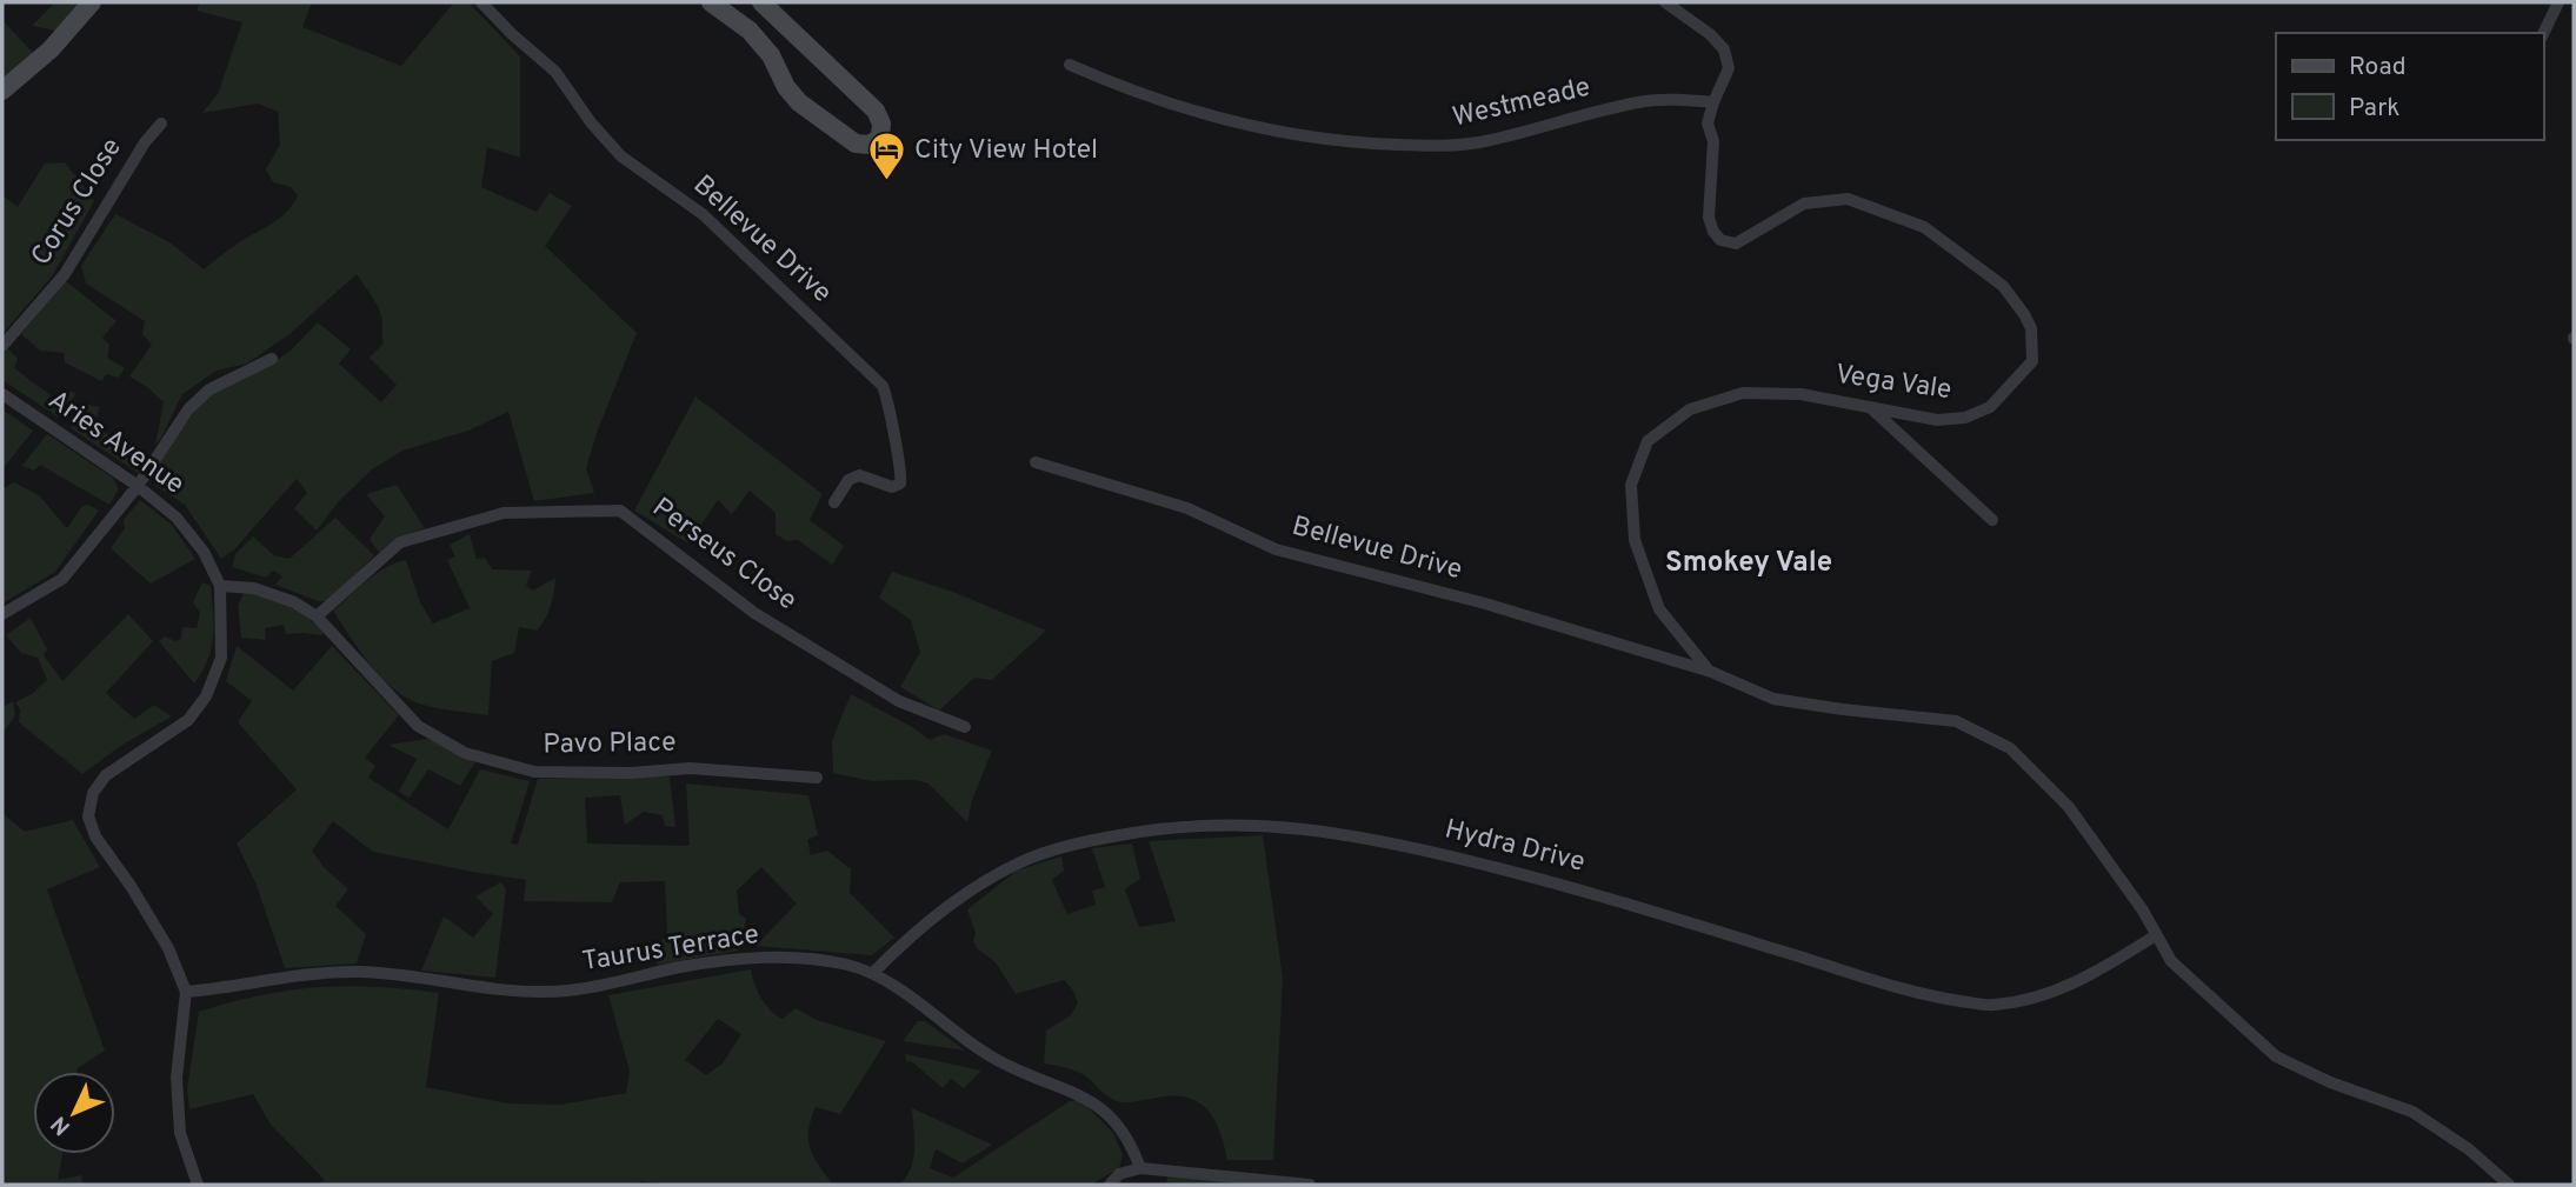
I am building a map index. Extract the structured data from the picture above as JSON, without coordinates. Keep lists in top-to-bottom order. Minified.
{"streets":{"street":["Westmeade","Corus Close","Bellevue Drive","Vega Vale","Aries Avenue","Perseus Close","Pavo Place","Hydra Drive","Taurus Terrace"]},"crossings":[["Westmeade","Vega Vale"],["Bellevue Drive","Vega Vale"],["Bellevue Drive","Hydra Drive"],["Aries Avenue","Pavo Place"],["Aries Avenue","Taurus Terrace"],["Perseus Close","Pavo Place"],["Hydra Drive","Taurus Terrace"]],"districts":["Smokey Vale"],"places":{"hotel":["City View Hotel"]},"legend":["Road","Park"],"north":"bottom left"}
